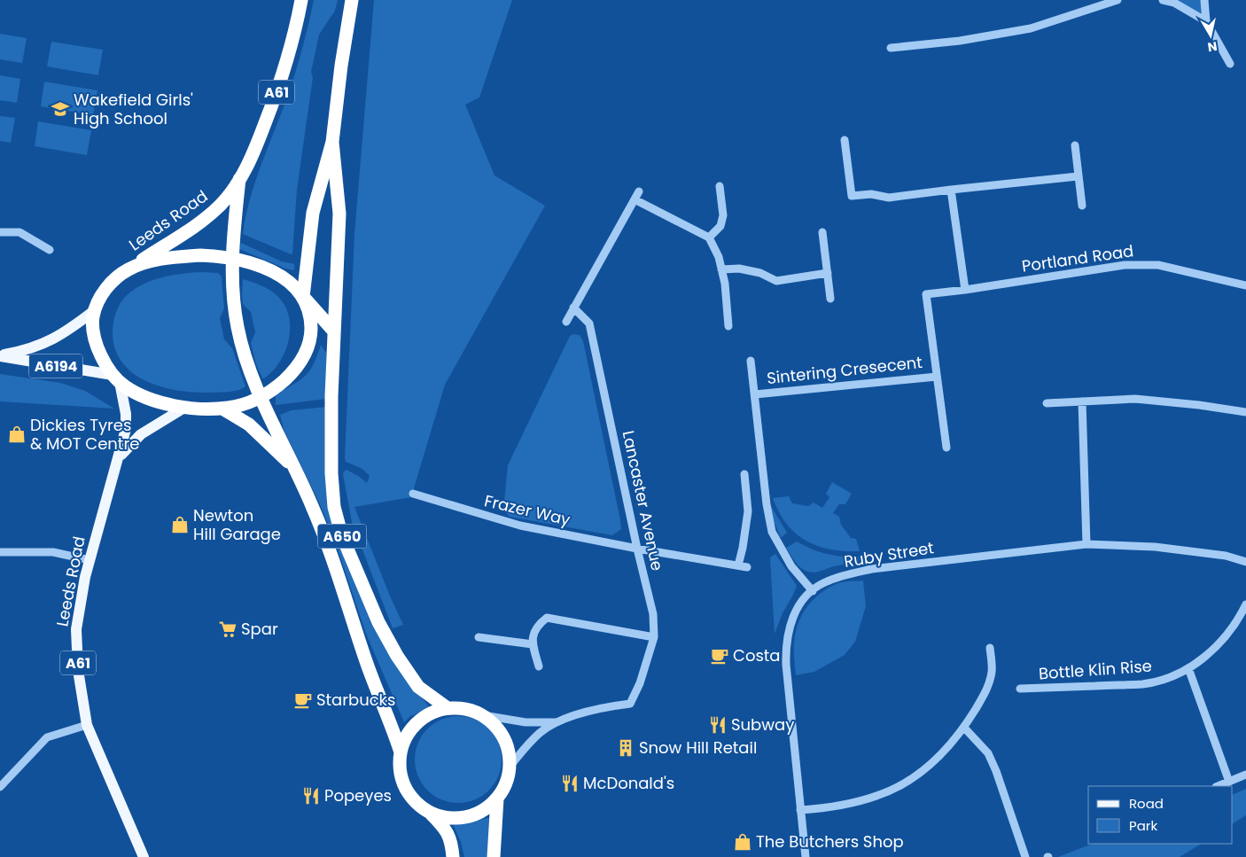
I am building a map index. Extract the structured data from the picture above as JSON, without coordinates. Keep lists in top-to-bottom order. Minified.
{"streets":{"highway":["A61","Leeds Road","A650"],"main road":["A6194"],"street":["Portland Road","Sintering Cresecent","Lancaster Avenue","Frazer Way","Ruby Street","Bottle Klin Rise"]},"crossings":[["A61","Leeds Road"],["A61","A6194"],["A61","A650"],["Leeds Road","A6194"],["Leeds Road","A650"],["Portland Road","Sintering Cresecent"],["Sintering Cresecent","Ruby Street"],["Lancaster Avenue","Frazer Way"]],"places":{"school or university":["Wakefield Girls' High School"],"shop":["Dickies Tyres & MOT Centre","Newton Hill Garage","The Butchers Shop"],"supermarket":["Spar"],"cafe":["Costa","Starbucks"],"restaurant":["Subway","McDonald's","Popeyes"],"building":["Snow Hill Retail"]},"legend":["Road","Park"],"north":"bottom"}
